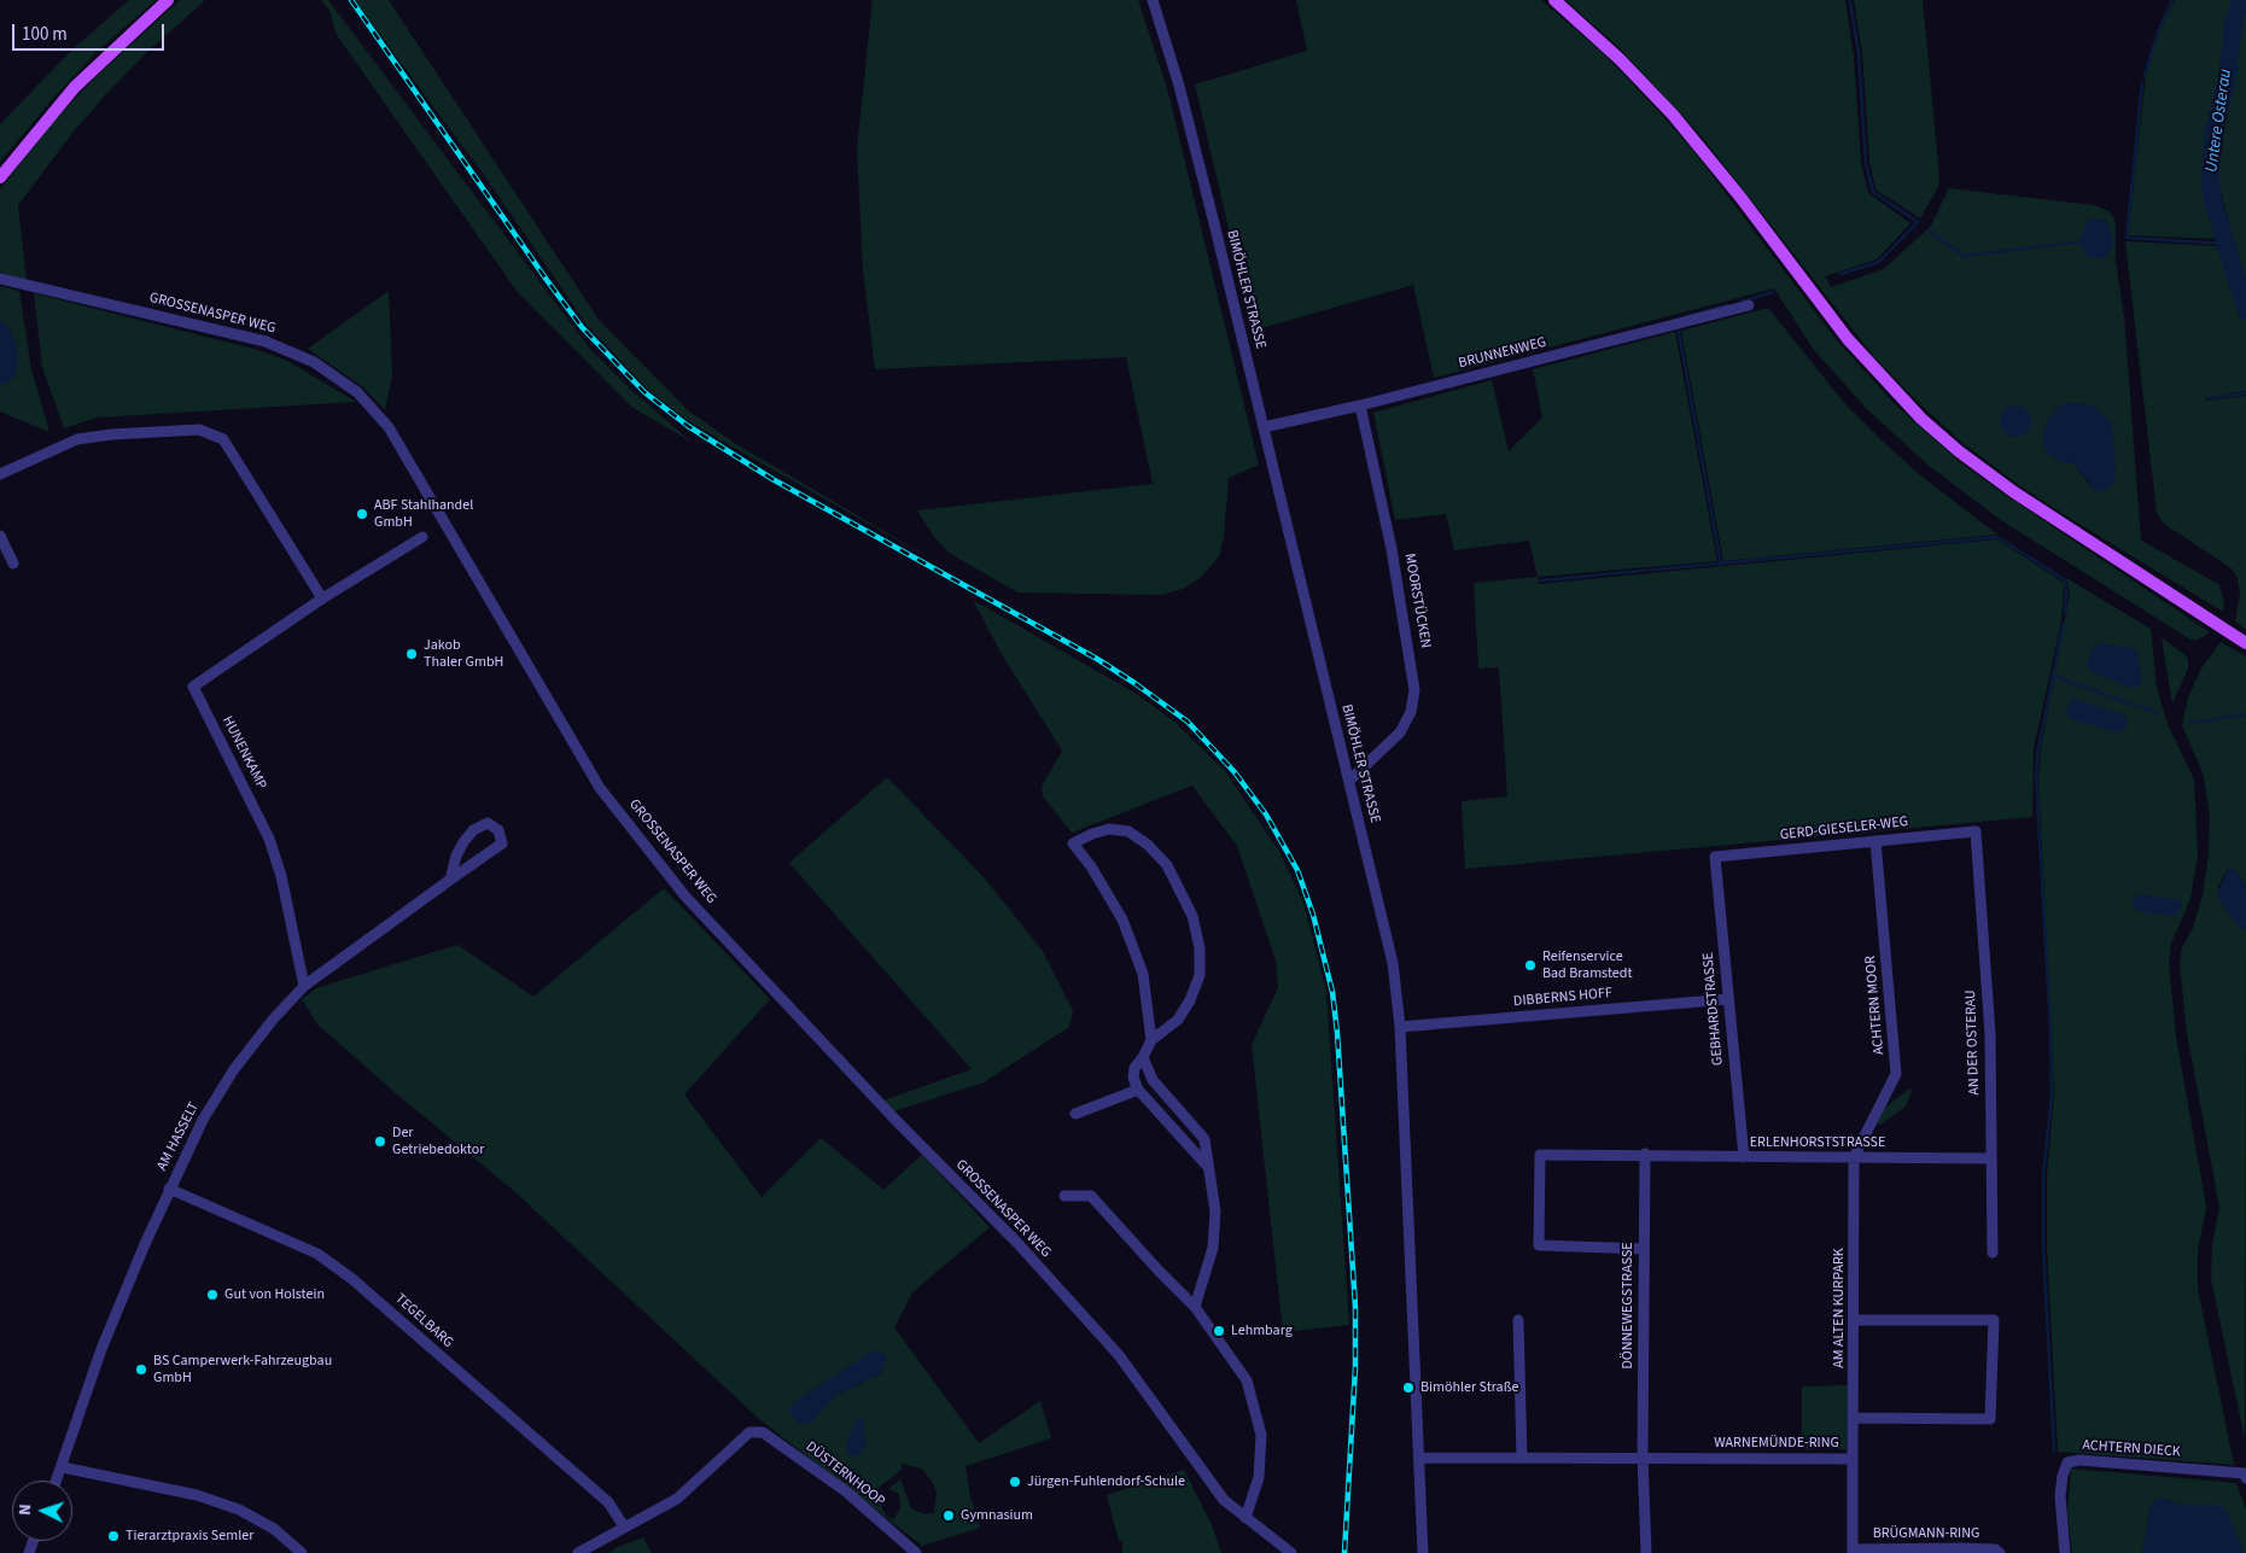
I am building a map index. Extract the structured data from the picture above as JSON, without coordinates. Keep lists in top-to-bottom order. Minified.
{"streets":{"street":["BIMÖHLER STRASSE","GROSSENASPER WEG","BRUNNENWEG","MOORSTÜCKEN","HUNENKAMP","GERD-GIESELER-WEG","DIBBERNS HOFF","ACHTERN MOOR","GEBHARDSTRASSE","AN DER OSTERAU","AM HASSELT","ERLENHORSTSTRASSE","DÖNNEWEGSTRASSE","AM ALTEN KURPARK","TEGELBARG","WARNEMÜNDE-RING","ACHTERN DIECK","DÜSTERNHOOP","BRÜGMANN-RING"]},"crossings":[["BIMÖHLER STRASSE","BRUNNENWEG"],["BIMÖHLER STRASSE","MOORSTÜCKEN"],["BIMÖHLER STRASSE","DIBBERNS HOFF"],["BIMÖHLER STRASSE","WARNEMÜNDE-RING"],["BRUNNENWEG","MOORSTÜCKEN"],["HUNENKAMP","AM HASSELT"],["GERD-GIESELER-WEG","ACHTERN MOOR"],["GERD-GIESELER-WEG","GEBHARDSTRASSE"],["GERD-GIESELER-WEG","AN DER OSTERAU"],["DIBBERNS HOFF","GEBHARDSTRASSE"],["ACHTERN MOOR","ERLENHORSTSTRASSE"],["ACHTERN MOOR","AM ALTEN KURPARK"],["GEBHARDSTRASSE","ERLENHORSTSTRASSE"],["AN DER OSTERAU","ERLENHORSTSTRASSE"],["AM HASSELT","TEGELBARG"],["ERLENHORSTSTRASSE","DÖNNEWEGSTRASSE"],["ERLENHORSTSTRASSE","AM ALTEN KURPARK"],["DÖNNEWEGSTRASSE","WARNEMÜNDE-RING"],["AM ALTEN KURPARK","WARNEMÜNDE-RING"],["TEGELBARG","DÜSTERNHOOP"],["WARNEMÜNDE-RING","BRÜGMANN-RING"]],"water":["Untere Osterau"],"places":["ABF Stahlhandel GmbH","Jakob Thaler GmbH","Reifenservice Bad Bramstedt","Der Getriebedoktor","Gut von Holstein","Lehmbarg","BS Camperwerk-Fahrzeugbau GmbH","Bimöhler Straße","Jürgen-Fuhlendorf-Schule","Gymnasium","Tierarztpraxis Semler"],"scale_bar":"100 m","north":"left"}
